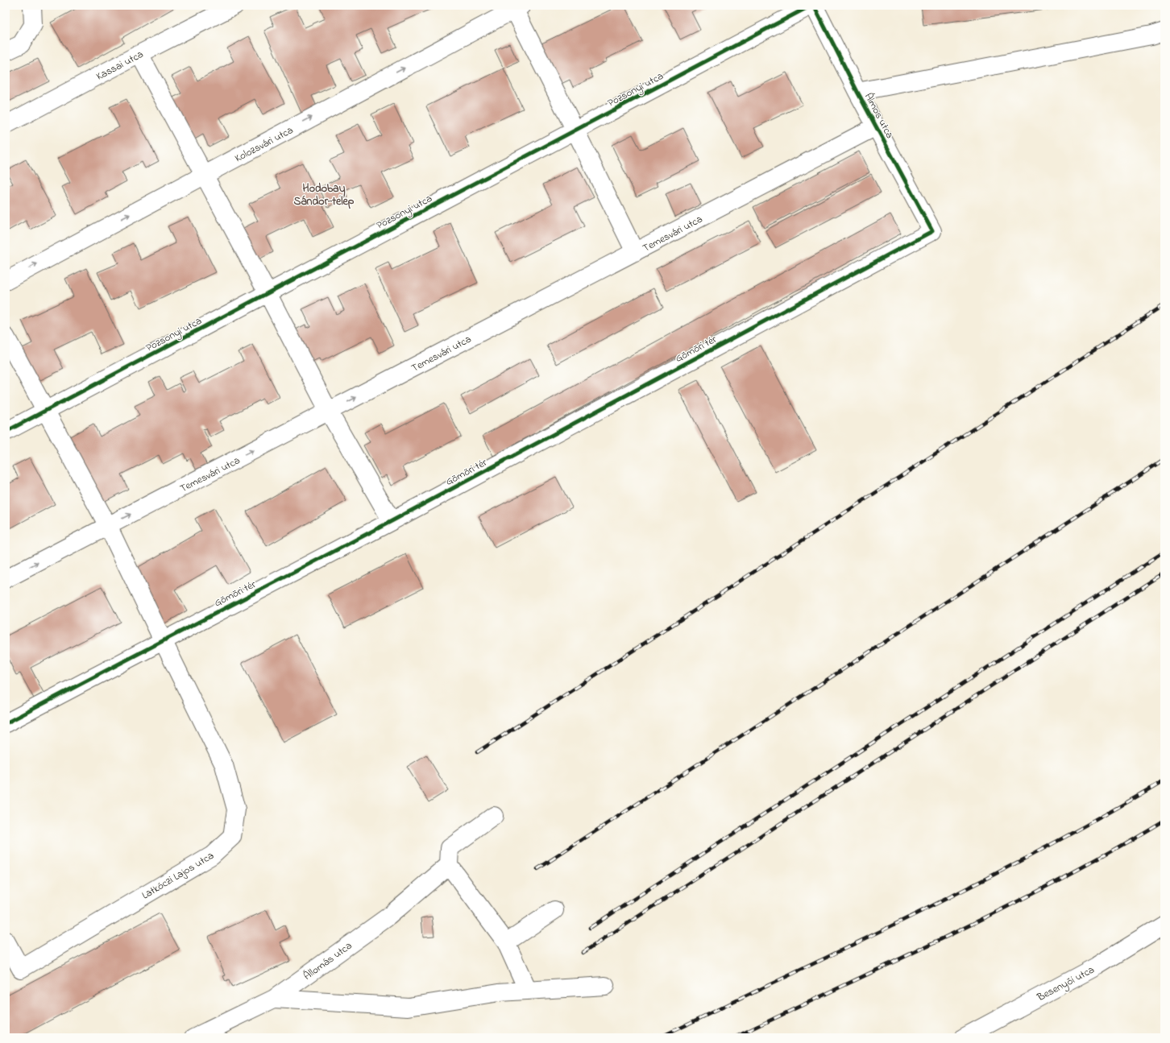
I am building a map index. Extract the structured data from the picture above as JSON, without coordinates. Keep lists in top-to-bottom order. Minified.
{"streets":{"street":["Kassai utca","Pozsonyi utca","Álmos utca","Kolozsvári utca","Temesvári utca","Gömöri tér","Latkóczi Lajos utca","Állomás utca","Besenyői utca"]},"crossings":[["Pozsonyi utca","Latkóczi Lajos utca"],["Álmos utca","Temesvári utca"],["Álmos utca","Gömöri tér"],["Temesvári utca","Latkóczi Lajos utca"],["Gömöri tér","Latkóczi Lajos utca"]],"one_way":["Kolozsvári utca","Temesvári utca"],"districts":["Hodobay Sándor-telep"]}
